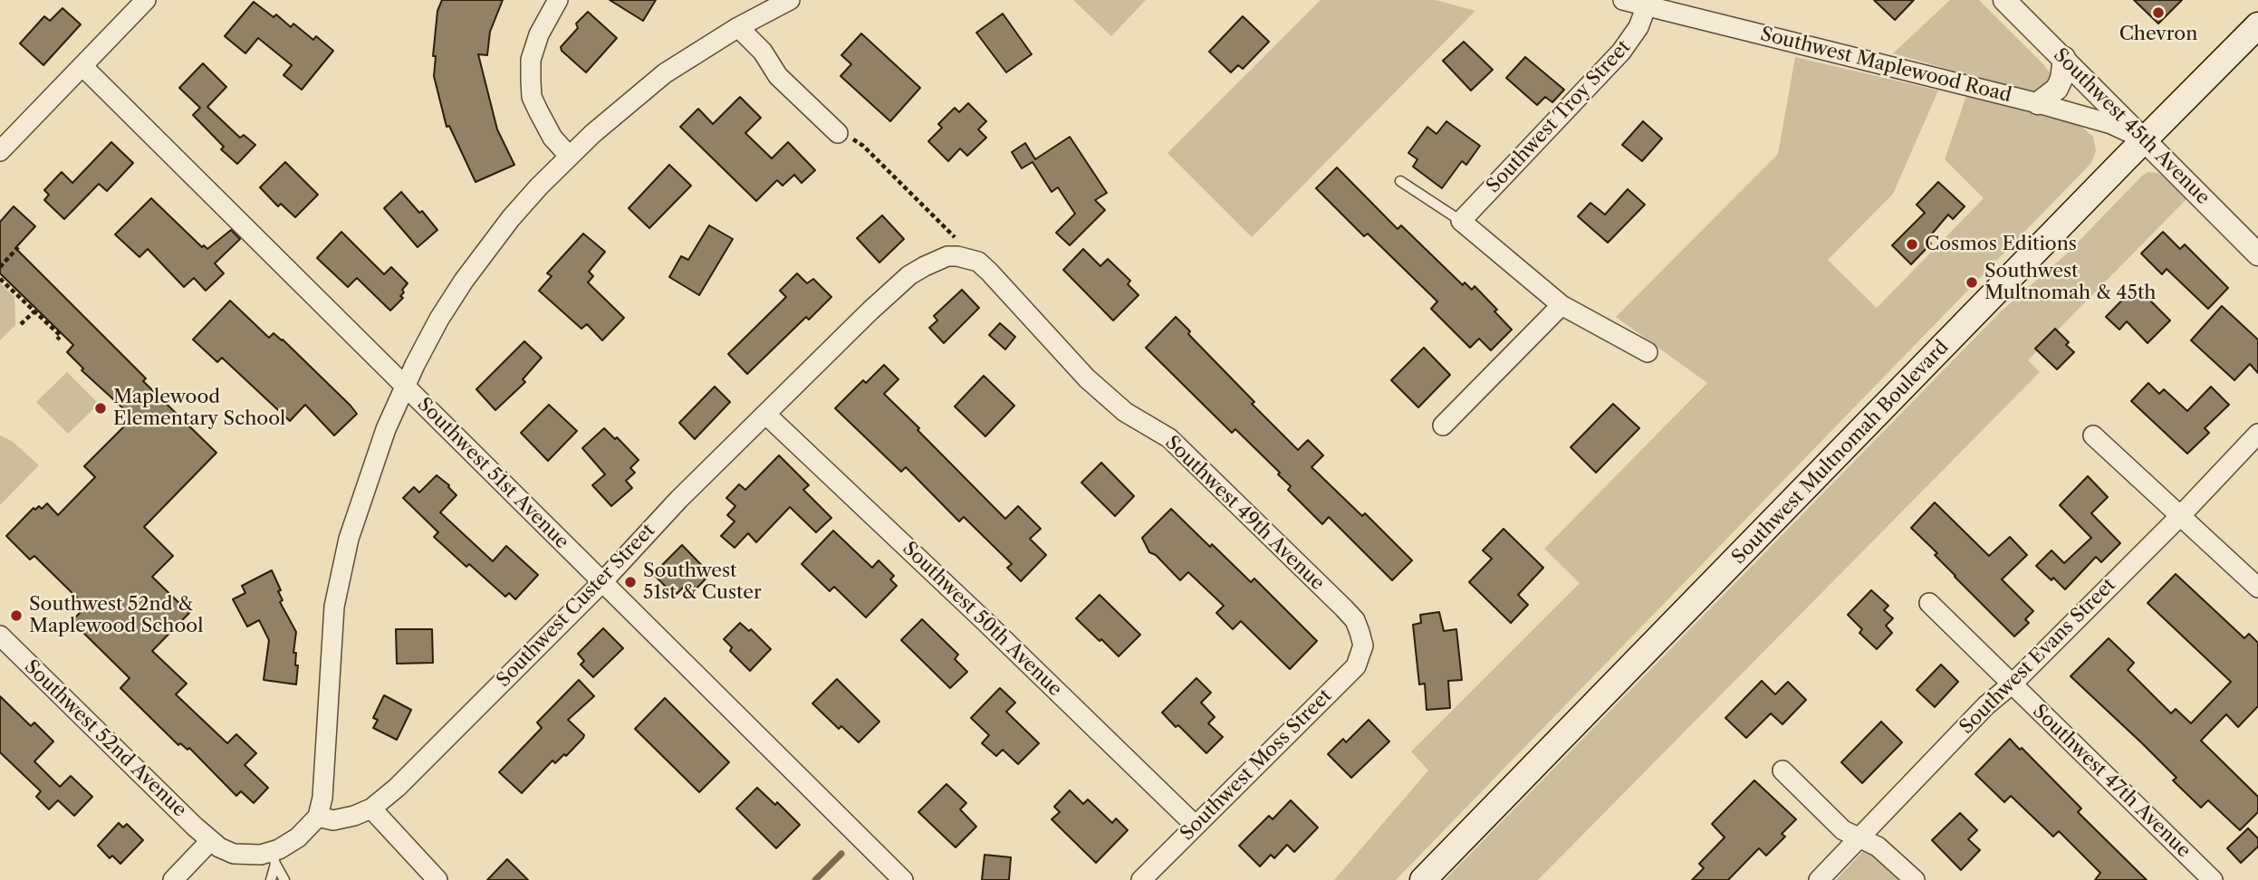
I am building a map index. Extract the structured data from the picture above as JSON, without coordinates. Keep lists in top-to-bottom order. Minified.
{"streets":{"main road":["Southwest Multnomah Boulevard"],"street":["Southwest Maplewood Road","Southwest Troy Street","Southwest 45th Avenue","Southwest 51st Avenue","Southwest 49th Avenue","Southwest Custer Street","Southwest 50th Avenue","Southwest Evans Street","Southwest 52nd Avenue","Southwest Moss Street","Southwest 47th Avenue"]},"crossings":[["Southwest Maplewood Road","Southwest Troy Street"],["Southwest Maplewood Road","Southwest 45th Avenue"],["Southwest Maplewood Road","Southwest Multnomah Boulevard"],["Southwest 45th Avenue","Southwest Multnomah Boulevard"],["Southwest 51st Avenue","Southwest Custer Street"],["Southwest 49th Avenue","Southwest Custer Street"],["Southwest 49th Avenue","Southwest Moss Street"],["Southwest Custer Street","Southwest 50th Avenue"],["Southwest 50th Avenue","Southwest Moss Street"],["Southwest Evans Street","Southwest 47th Avenue"]],"places":["Chevron","Cosmos Editions","Southwest Multnomah & 45th","Maplewood Elementary School","Southwest 51st & Custer","Southwest 52nd & Maplewood School"]}
